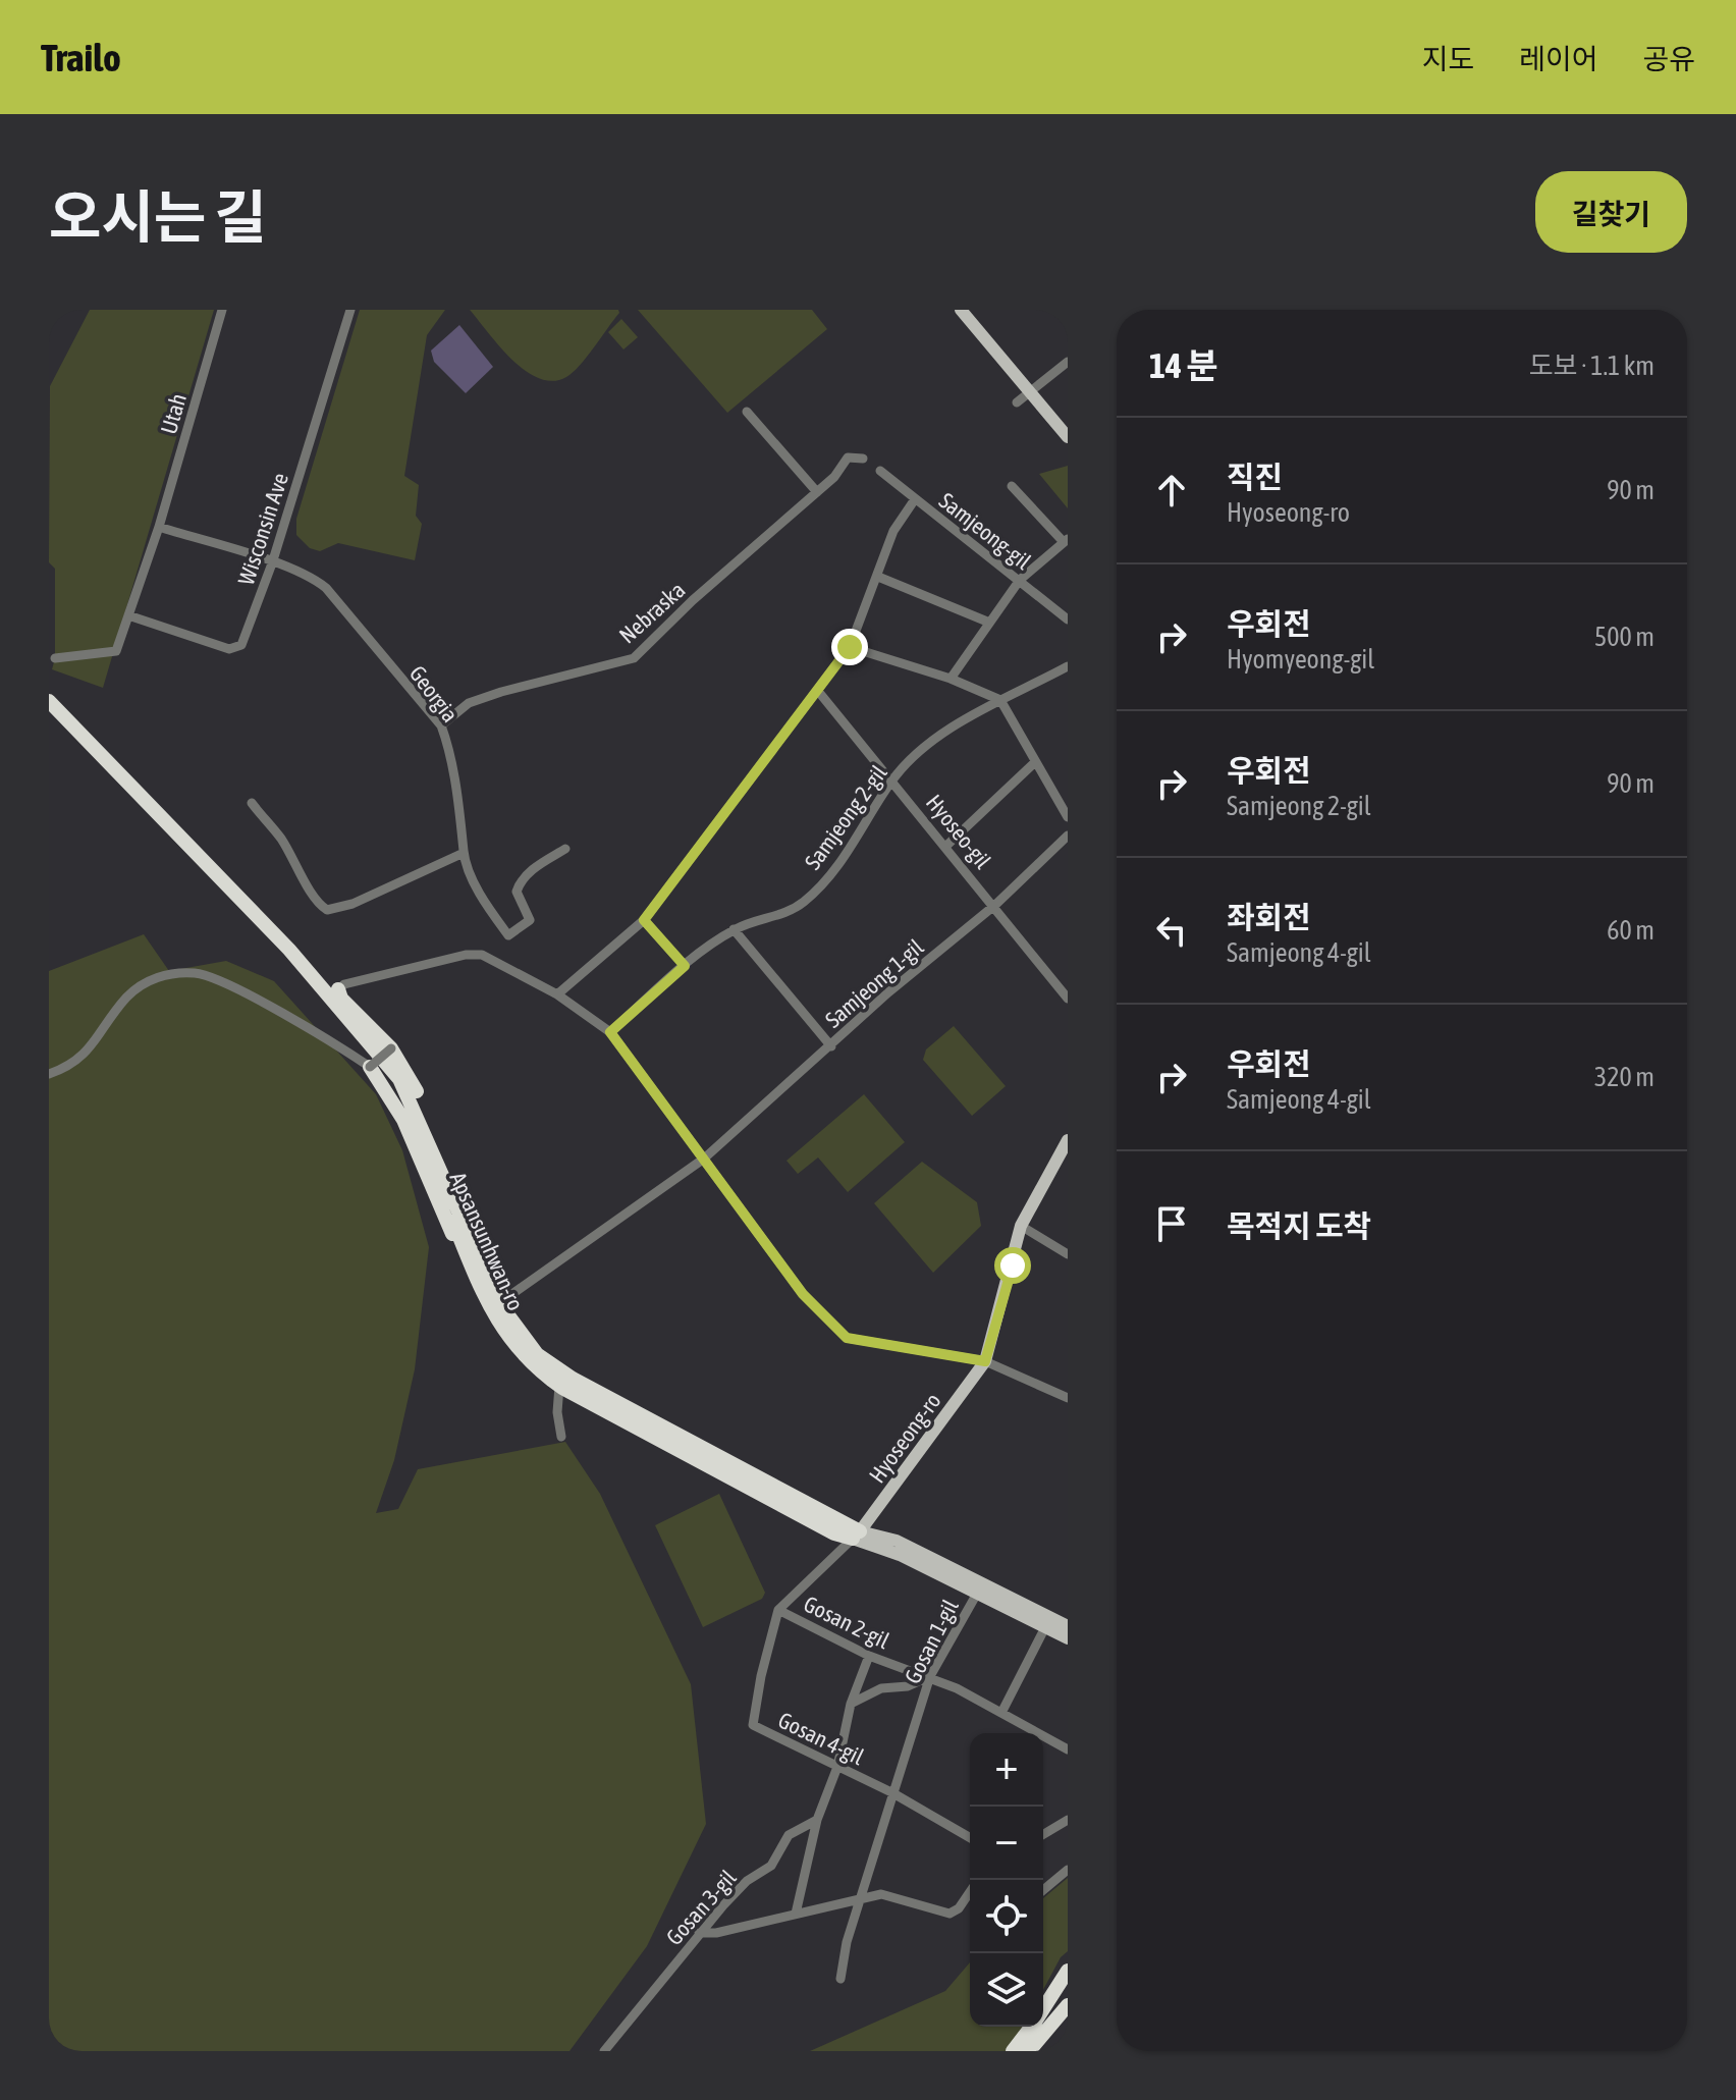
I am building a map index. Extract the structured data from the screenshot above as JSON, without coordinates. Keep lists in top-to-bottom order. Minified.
{"streets":{"highway":["Apsansunhwan-ro"],"main road":["Hyoseong-ro"],"street":["Utah","Wisconsin Ave","Samjeong-gil","Nebraska","Georgia","Samjeong 2-gil","Hyoseo-gil","Samjeong 1-gil","Gosan 2-gil","Gosan 1-gil","Gosan 4-gil","Gosan 3-gil"]},"crossings":[["Utah","Wisconsin Ave"],["Utah","Georgia"],["Wisconsin Ave","Georgia"],["Nebraska","Georgia"],["Samjeong 2-gil","Hyoseo-gil"],["Hyoseo-gil","Samjeong 1-gil"],["Samjeong 1-gil","Apsansunhwan-ro"],["Apsansunhwan-ro","Hyoseong-ro"],["Apsansunhwan-ro","Gosan 2-gil"],["Apsansunhwan-ro","Gosan 1-gil"],["Hyoseong-ro","Gosan 2-gil"],["Gosan 2-gil","Gosan 1-gil"],["Gosan 2-gil","Gosan 4-gil"],["Gosan 1-gil","Gosan 4-gil"]],"page":{"header":"Trailo","nav":["지도","레이어","공유"],"title":"오시는 길","buttons":"길찾기","heading":["14 분","도보 · 1.1 km"],"list":[["직진","Hyoseong-ro","90 m"],["우회전","Hyomyeong-gil","500 m"],["우회전","Samjeong 2-gil","90 m"],["좌회전","Samjeong 4-gil","60 m"],["우회전","Samjeong 4-gil","320 m"],"목적지 도착"],"map_buttons":["+","−"]}}
